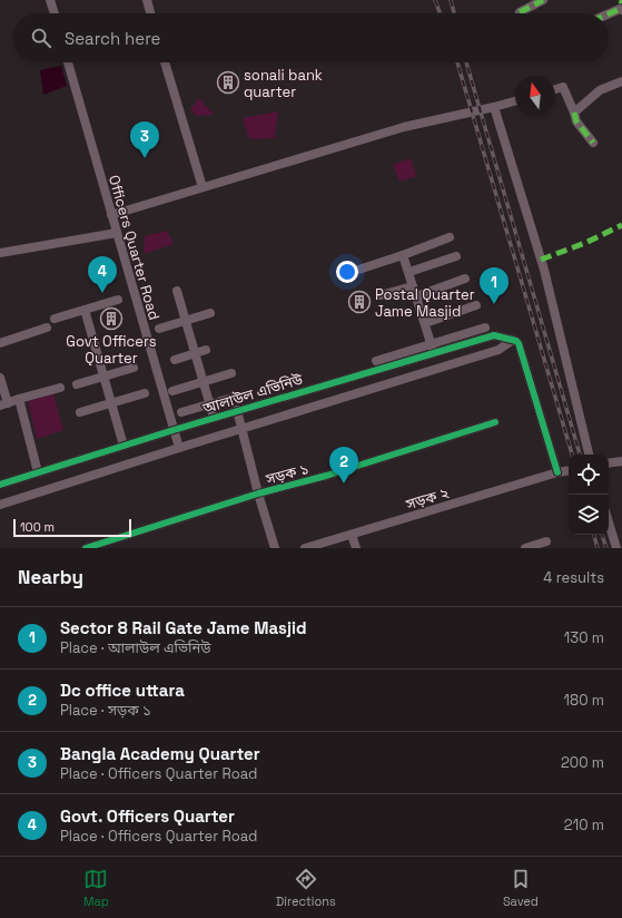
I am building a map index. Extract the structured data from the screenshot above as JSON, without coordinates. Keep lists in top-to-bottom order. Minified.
{"streets":{"street":["Officers Quarter Road","আলাউল এভিনিউ","সড়ক ১","সড়ক ২"]},"crossings":[["Officers Quarter Road","আলাউল এভিনিউ"]],"places":{"building":["sonali bank quarter","Postal Quarter Jame Masjid","Govt Officers Quarter"]},"scale_bar":"100 m","north":"top","page":{"search":"Search here","pins":["3","4","1","2"],"scale":"100 m","heading":["Nearby","4 results"],"list":[{"mark":"1","name":"Sector 8 Rail Gate Jame Masjid","note":"Place · আলাউল এভিনিউ","value":"130 m"},{"mark":"2","name":"Dc office uttara","note":"Place · সড়ক ১","value":"180 m"},{"mark":"3","name":"Bangla Academy Quarter","note":"Place · Officers Quarter Road","value":"200 m"},{"mark":"4","name":"Govt. Officers Quarter","note":"Place · Officers Quarter Road","value":"210 m"}],"nav":["Map","Directions","Saved"]}}
